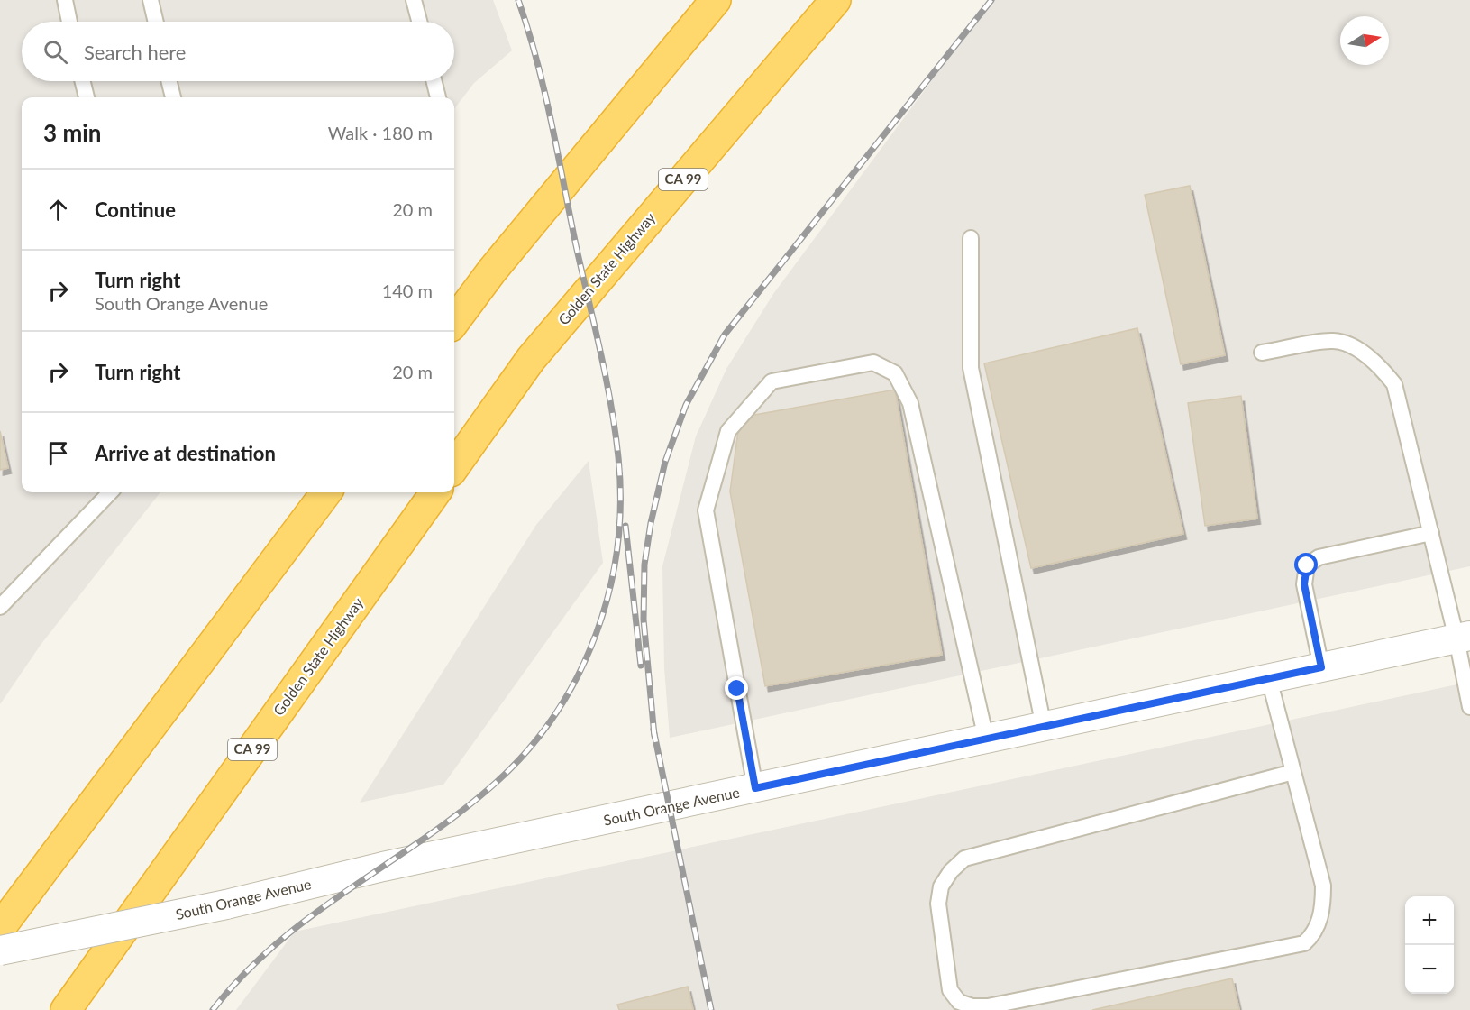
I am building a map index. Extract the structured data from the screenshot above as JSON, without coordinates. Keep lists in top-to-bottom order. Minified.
{"streets":{"highway":["CA 99","Golden State Highway"],"street":["South Orange Avenue"]},"north":"right","page":{"search":"Search here","heading":["3 min","Walk · 180 m"],"list":[["Continue","20 m"],["Turn right","South Orange Avenue","140 m"],["Turn right","20 m"],"Arrive at destination"],"map_buttons":["+","−"]}}
